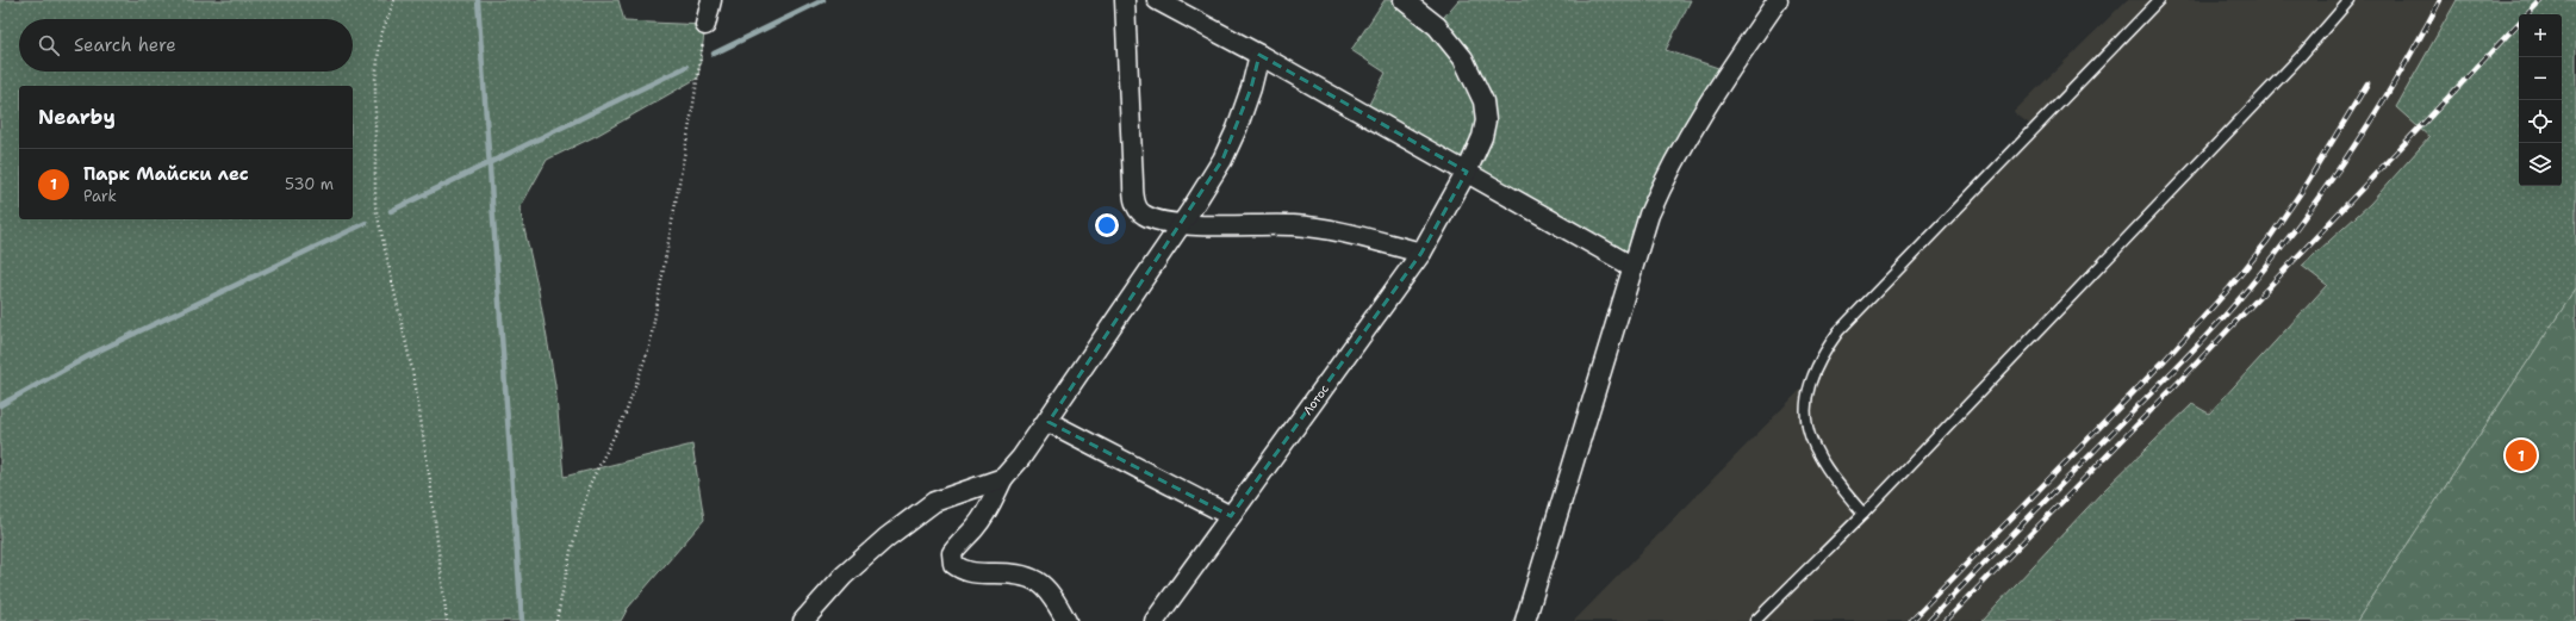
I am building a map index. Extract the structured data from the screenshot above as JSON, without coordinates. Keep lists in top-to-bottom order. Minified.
{"streets":{"street":["Лотос"]},"page":{"map_buttons":["+","−"],"search":"Search here","heading":"Nearby","list":[{"mark":"1","name":"Парк Майски лес","note":"Park","value":"530 m"}],"pins":"1"}}
